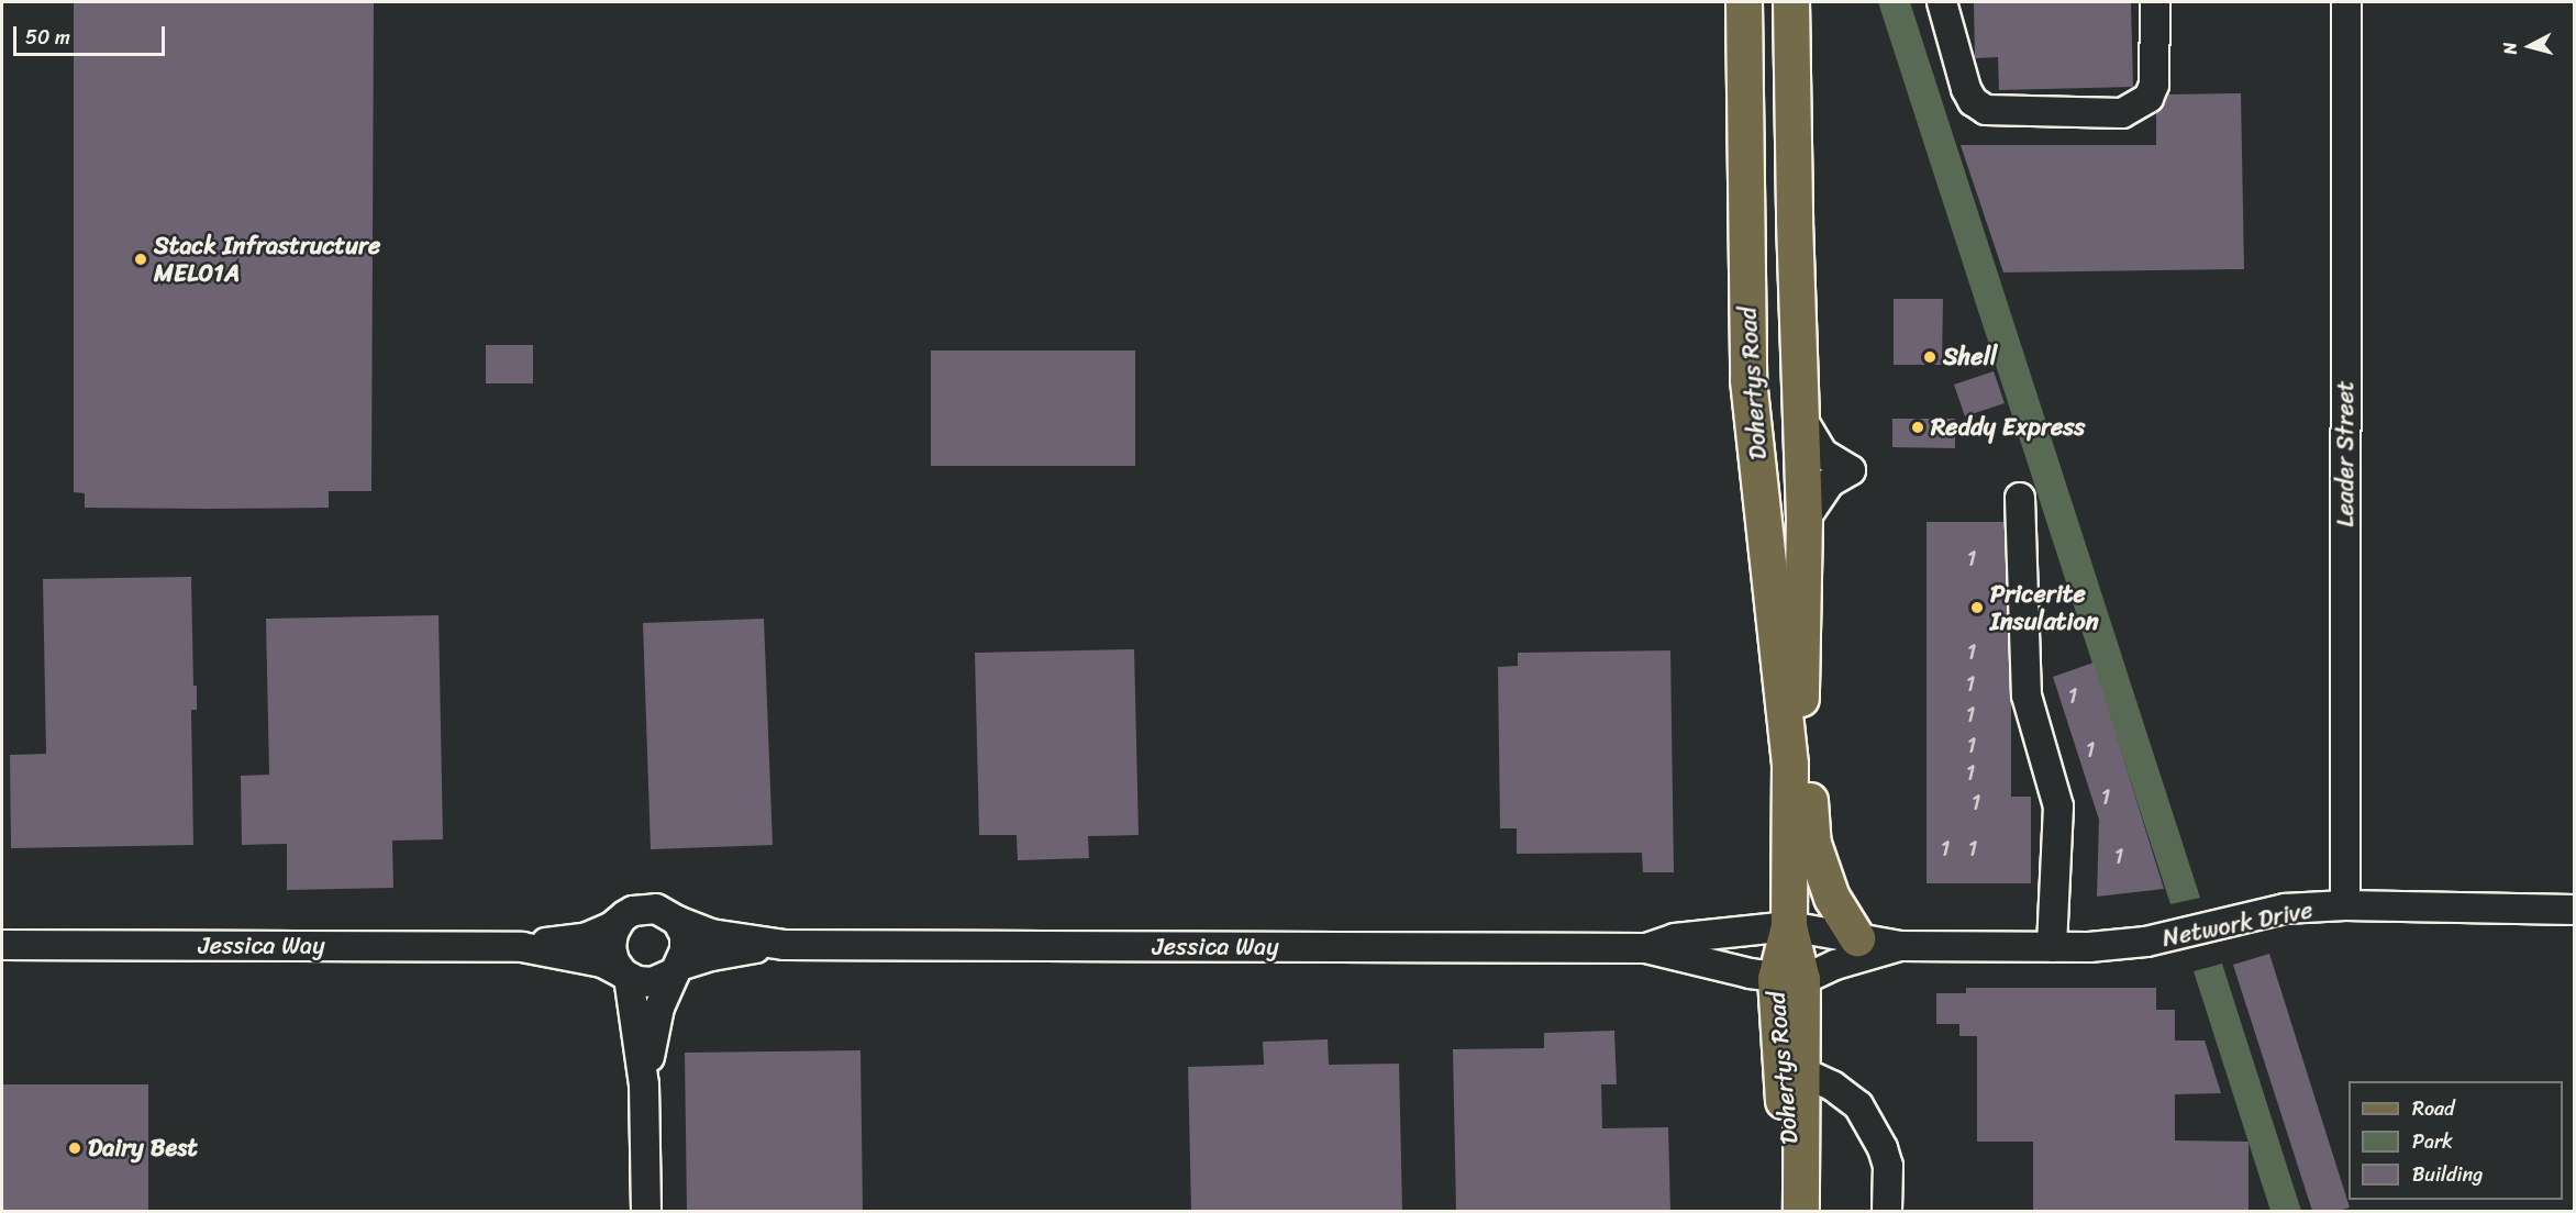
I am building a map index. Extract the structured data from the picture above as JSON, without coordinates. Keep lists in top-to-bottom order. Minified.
{"streets":{"main road":["Dohertys Road"],"street":["Leader Street","Network Drive","Jessica Way"]},"crossings":[["Dohertys Road","Network Drive"],["Dohertys Road","Jessica Way"],["Leader Street","Network Drive"],["Network Drive","Jessica Way"]],"places":["Stack Infrastructure MEL01A","Shell","Reddy Express","Pricerite Insulation","Dairy Best"],"house_numbers":["1","1","1","1","1","1","1","1","1","1","1","1","1"],"legend":["Road","Park","Building"],"scale_bar":"50 m","north":"left"}
